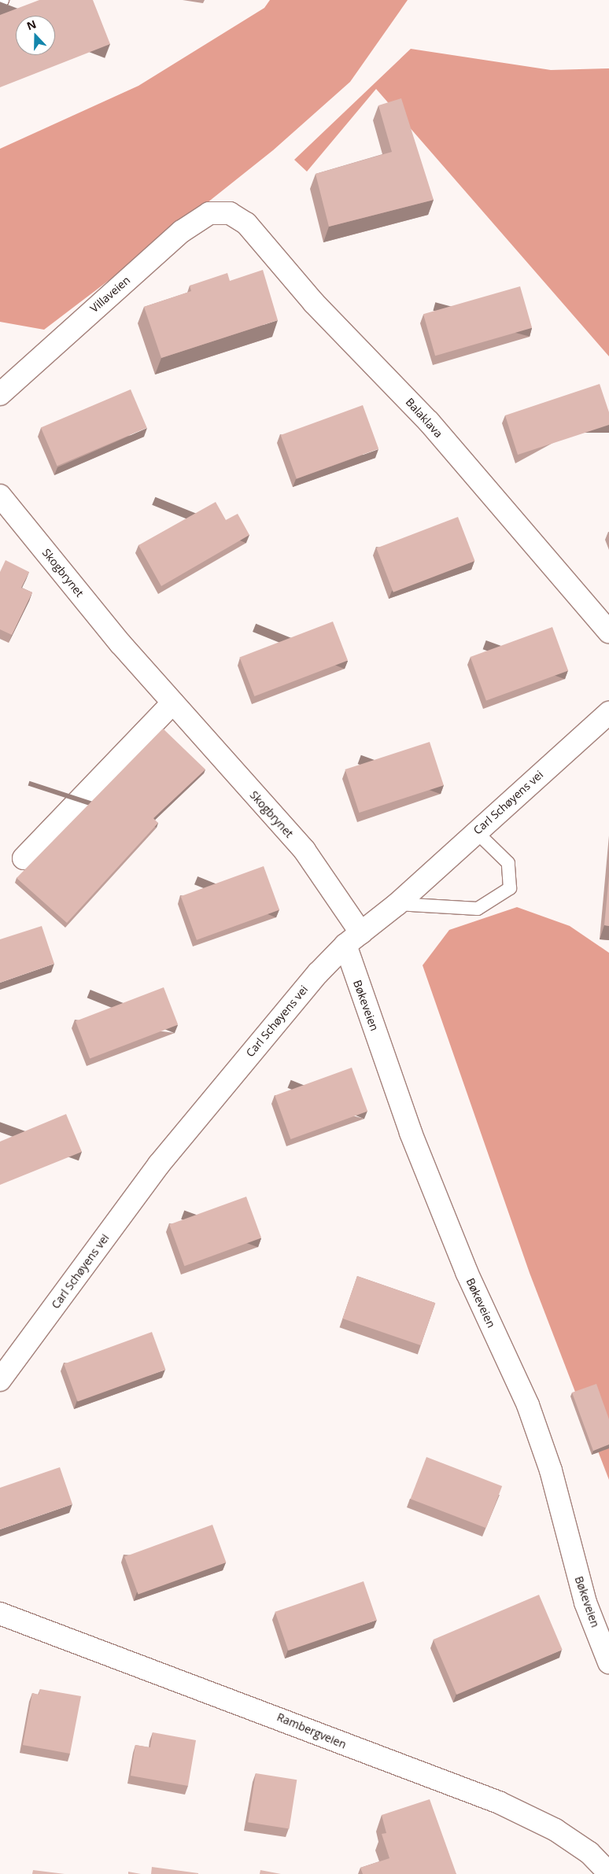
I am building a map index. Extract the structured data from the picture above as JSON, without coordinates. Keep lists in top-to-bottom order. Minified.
{"streets":{"street":["Villaveien","Balaklava","Skogbrynet","Carl Schøyens vei","Bøkeveien","Rambergveien"]},"crossings":[["Villaveien","Balaklava"],["Skogbrynet","Carl Schøyens vei"],["Skogbrynet","Bøkeveien"],["Carl Schøyens vei","Bøkeveien"]],"north":"top"}
